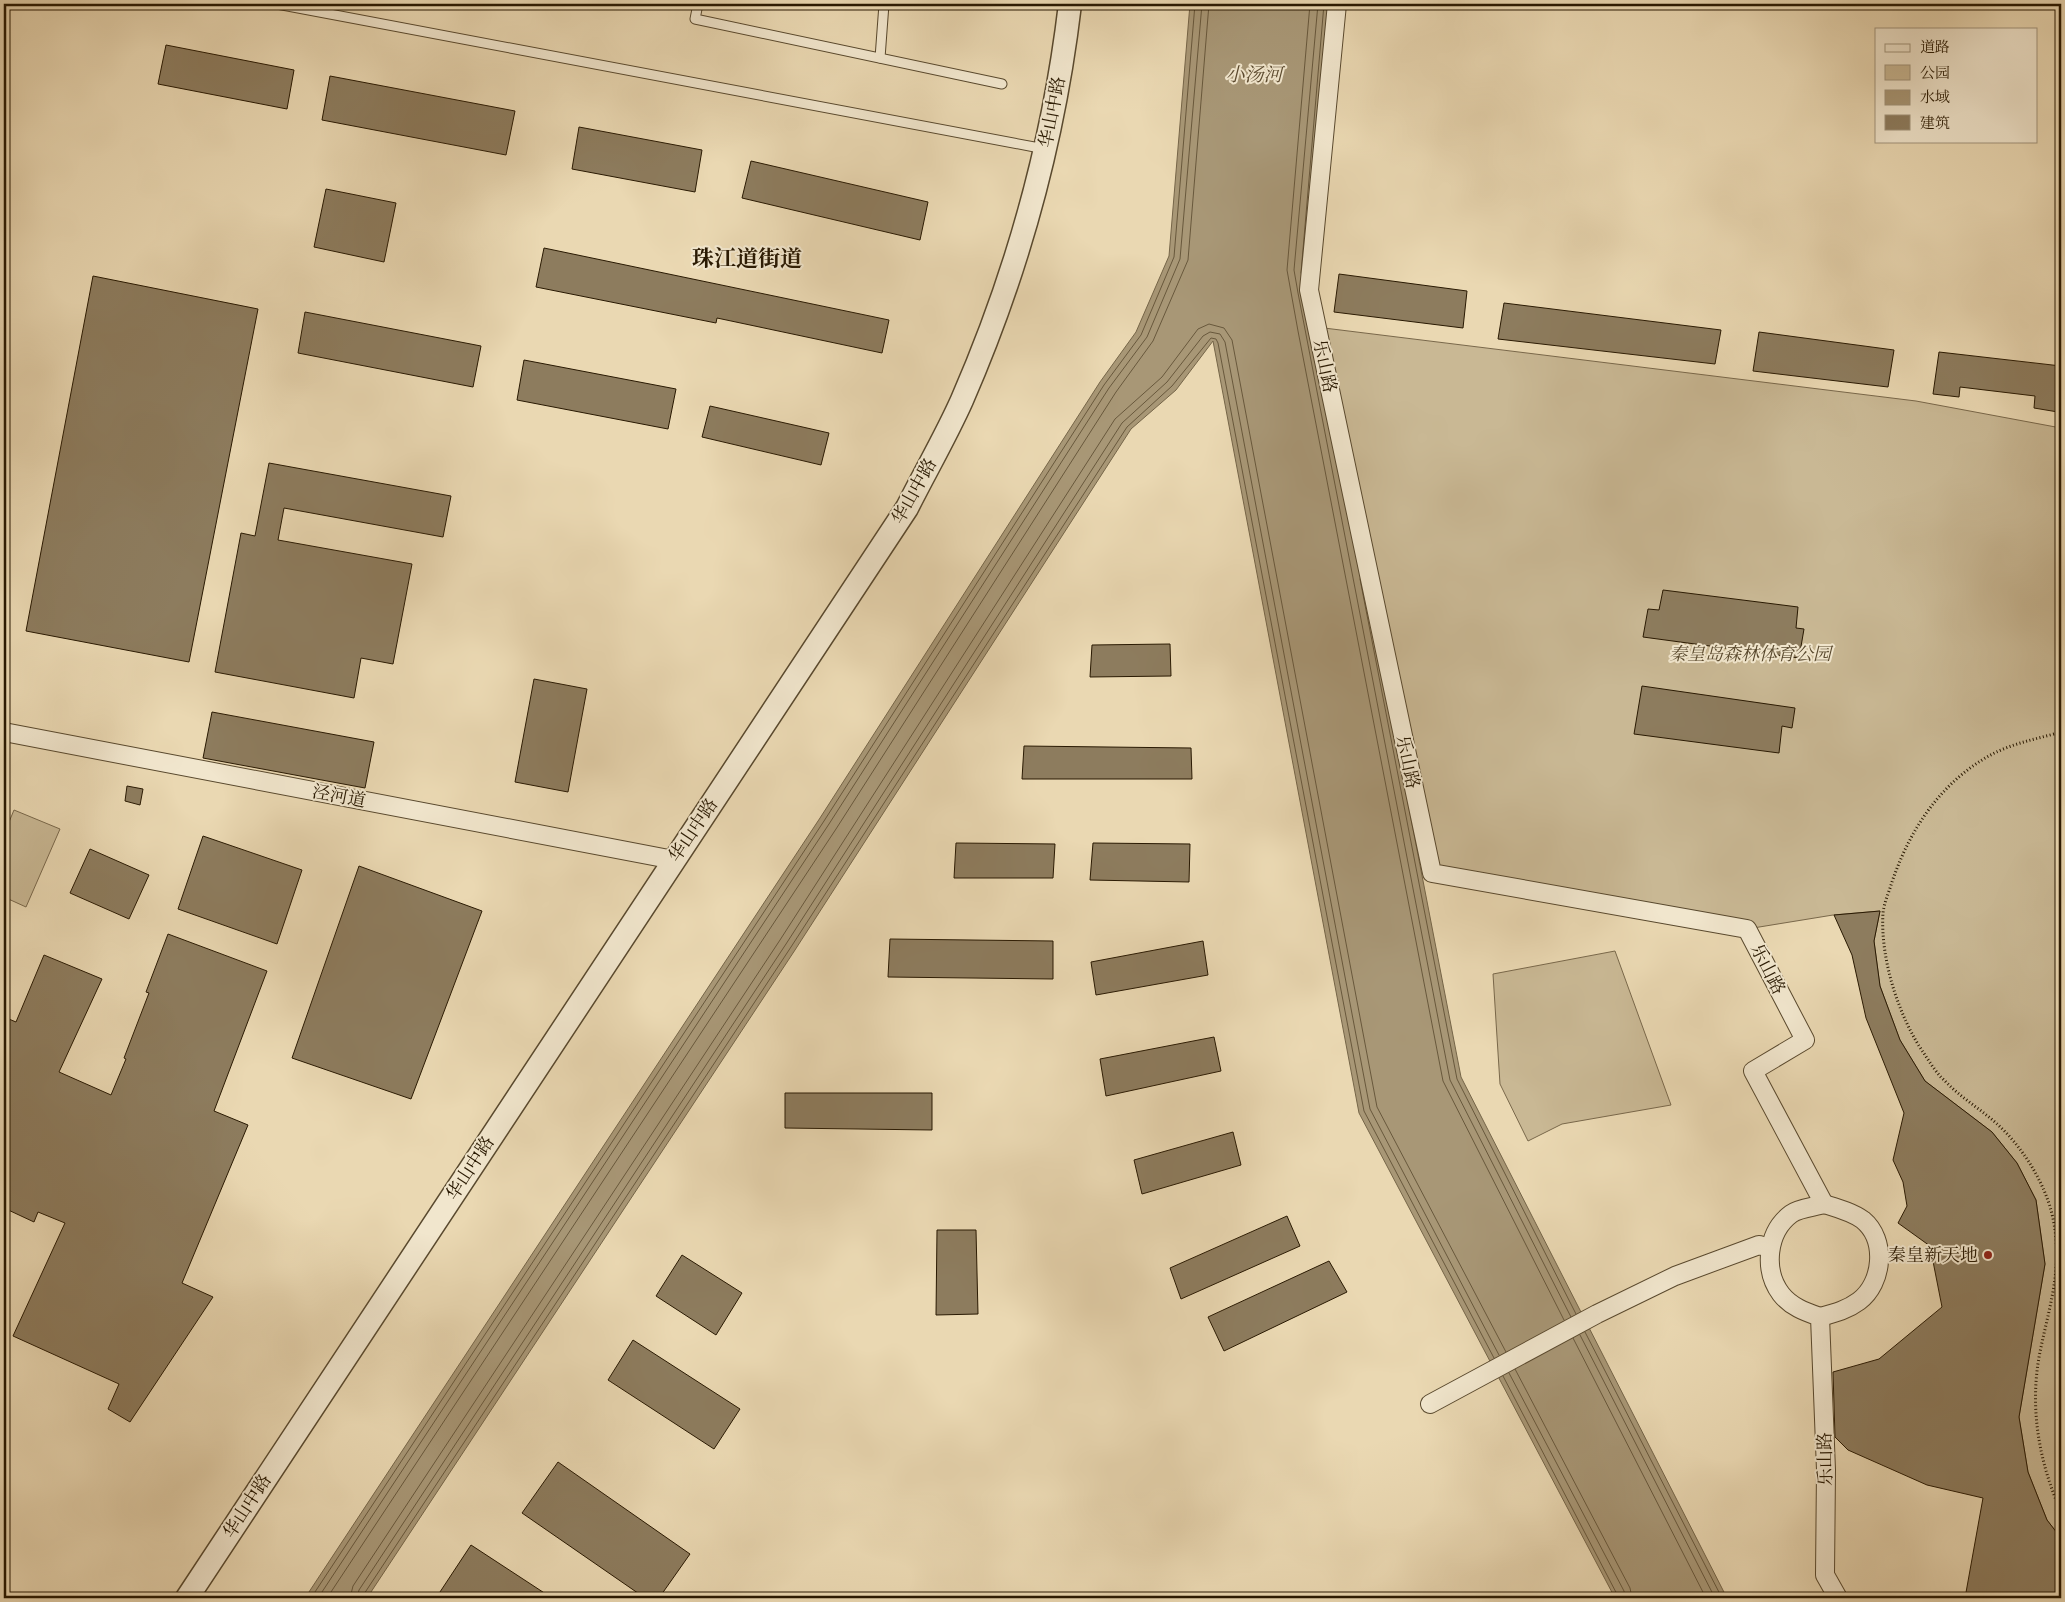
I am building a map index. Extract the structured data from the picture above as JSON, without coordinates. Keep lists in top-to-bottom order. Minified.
{"streets":{"street":["华山中路","乐山路","泾河道"]},"crossings":[["华山中路","泾河道"]],"districts":["珠江道街道"],"water":["小汤河"],"parks":["秦皇岛森林体育公园"],"places":["秦皇新天地"],"legend":["道路","公园","水域","建筑"]}
